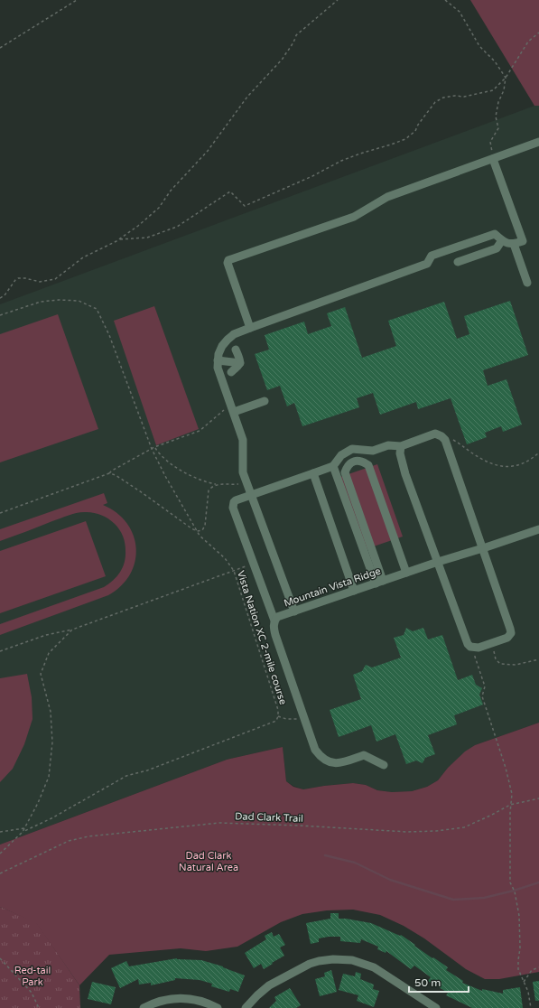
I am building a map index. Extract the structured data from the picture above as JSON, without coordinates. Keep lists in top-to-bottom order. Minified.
{"streets":{"street":["Mountain Vista Ridge"],"path":["Vista Nation XC 2-mile course","Dad Clark Trail"]},"parks":["Dad Clark Natural Area","Red-tail Park"],"scale_bar":"50 m"}
